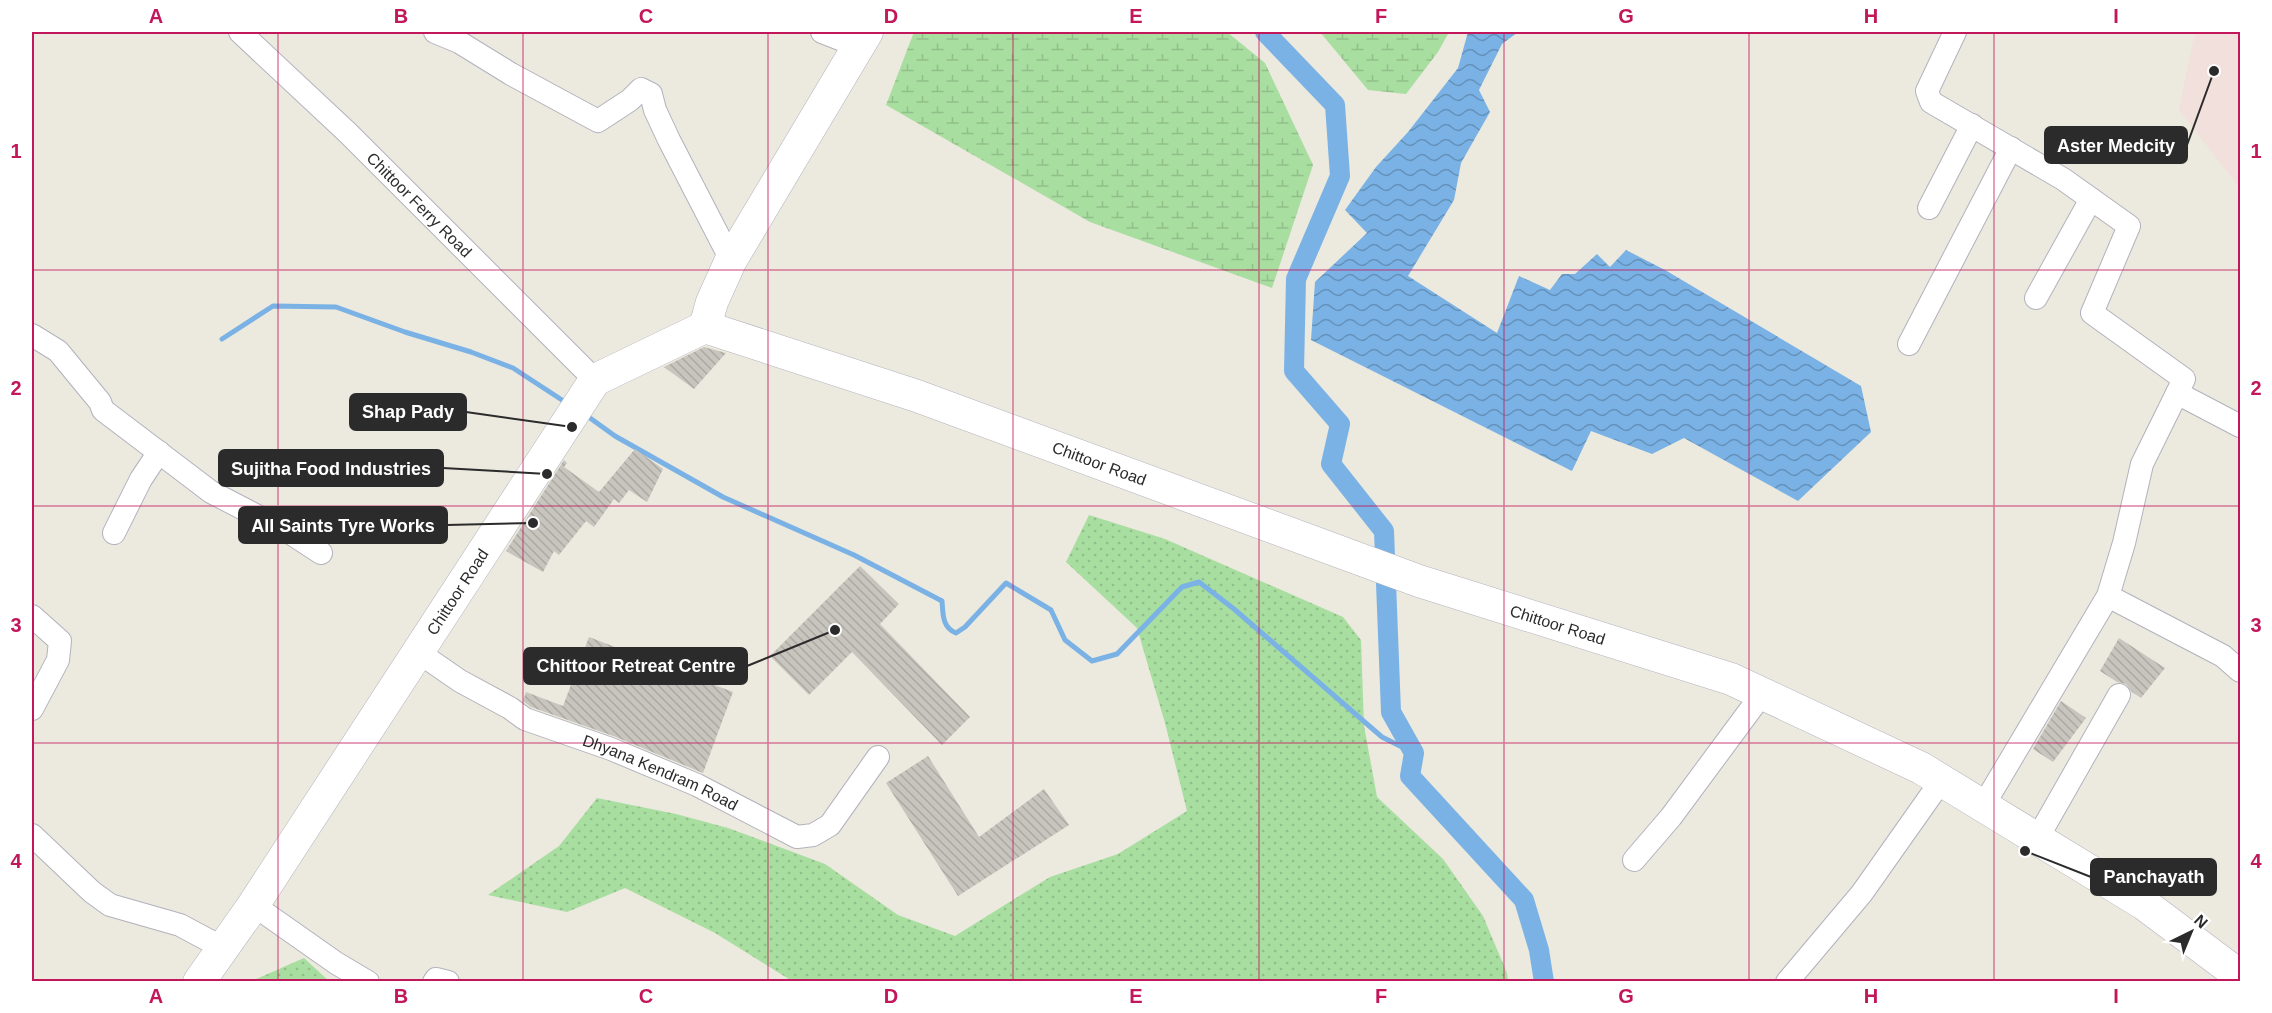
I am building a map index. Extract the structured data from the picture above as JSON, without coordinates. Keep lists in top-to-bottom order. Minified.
{"streets":{"main road":["Chittoor Road"],"street":["Chittoor Ferry Road","Dhyana Kendram Road"]},"crossings":[["Chittoor Ferry Road","Chittoor Road"],["Chittoor Road","Dhyana Kendram Road"]],"places":["Aster Medcity","Shap Pady","Sujitha Food Industries","All Saints Tyre Works","Chittoor Retreat Centre","Panchayath"],"north":"top right","grid":{"columns":["A","B","C","D","E","F","G","H","I"],"rows":["1","2","3","4"]}}
